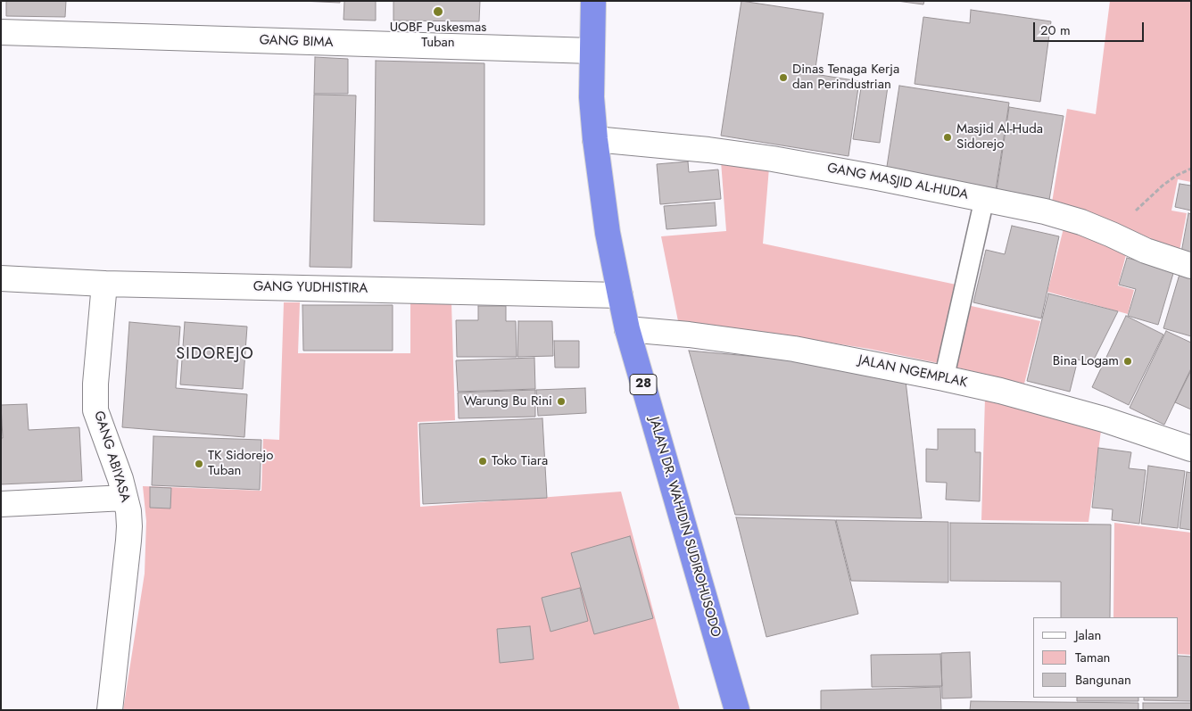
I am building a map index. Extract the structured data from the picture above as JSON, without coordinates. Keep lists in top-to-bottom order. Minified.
{"streets":{"highway":["28","JALAN DR. WAHIDIN SUDIROHUSODO"],"street":["GANG BIMA","GANG MASJID AL-HUDA","GANG YUDHISTIRA","JALAN NGEMPLAK","GANG ABIYASA"]},"crossings":[["GANG BIMA","JALAN DR. WAHIDIN SUDIROHUSODO"],["GANG MASJID AL-HUDA","JALAN DR. WAHIDIN SUDIROHUSODO"],["GANG YUDHISTIRA","GANG ABIYASA"],["GANG YUDHISTIRA","JALAN DR. WAHIDIN SUDIROHUSODO"],["JALAN NGEMPLAK","JALAN DR. WAHIDIN SUDIROHUSODO"]],"districts":["SIDOREJO"],"places":["UOBF Puskesmas Tuban","Dinas Tenaga Kerja dan Perindustrian","Masjid Al-Huda Sidorejo","Bina Logam","Warung Bu Rini","Toko Tiara","TK Sidorejo Tuban"],"legend":["Jalan","Taman","Bangunan"],"scale_bar":"20 m"}
